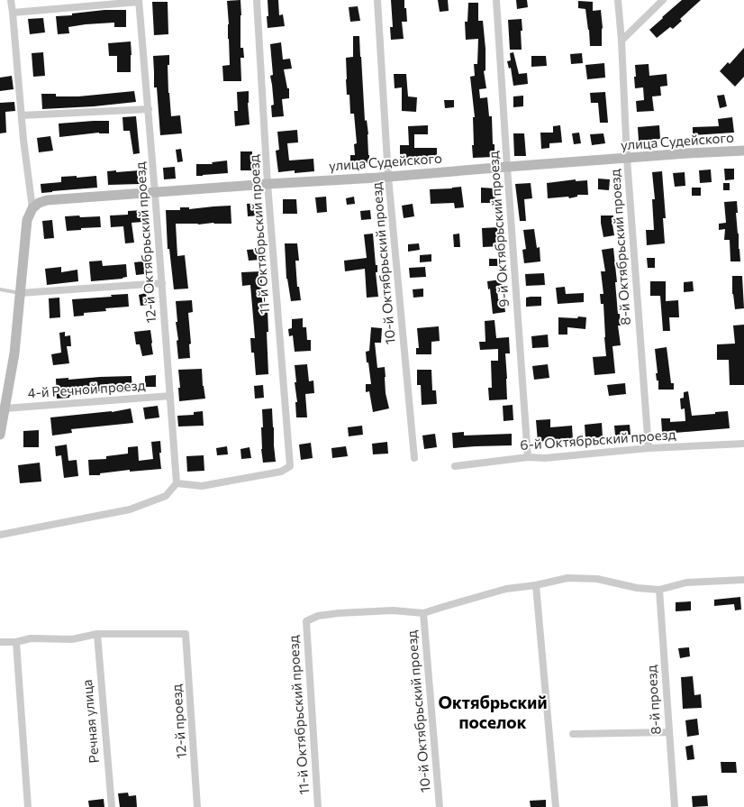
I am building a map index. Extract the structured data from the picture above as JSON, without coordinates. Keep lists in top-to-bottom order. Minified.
{"streets":{"street":["улица Судейского","9-й Октябрьский проезд","11-й Октябрьский проезд","12-й Октябрьский проезд","8-й Октябрьский проезд","10-й Октябрьский проезд","4-й Речной проезд","6-й Октябрьский проезд","8-й проезд","Речная улица","12-й проезд"]},"crossings":[["улица Судейского","9-й Октябрьский проезд"],["улица Судейского","11-й Октябрьский проезд"],["улица Судейского","12-й Октябрьский проезд"],["улица Судейского","8-й Октябрьский проезд"],["улица Судейского","10-й Октябрьский проезд"],["9-й Октябрьский проезд","6-й Октябрьский проезд"],["11-й Октябрьский проезд","12-й Октябрьский проезд"],["11-й Октябрьский проезд","10-й Октябрьский проезд"],["12-й Октябрьский проезд","4-й Речной проезд"],["8-й Октябрьский проезд","6-й Октябрьский проезд"],["Речная улица","12-й проезд"]],"districts":["Октябрьский поселок"]}
